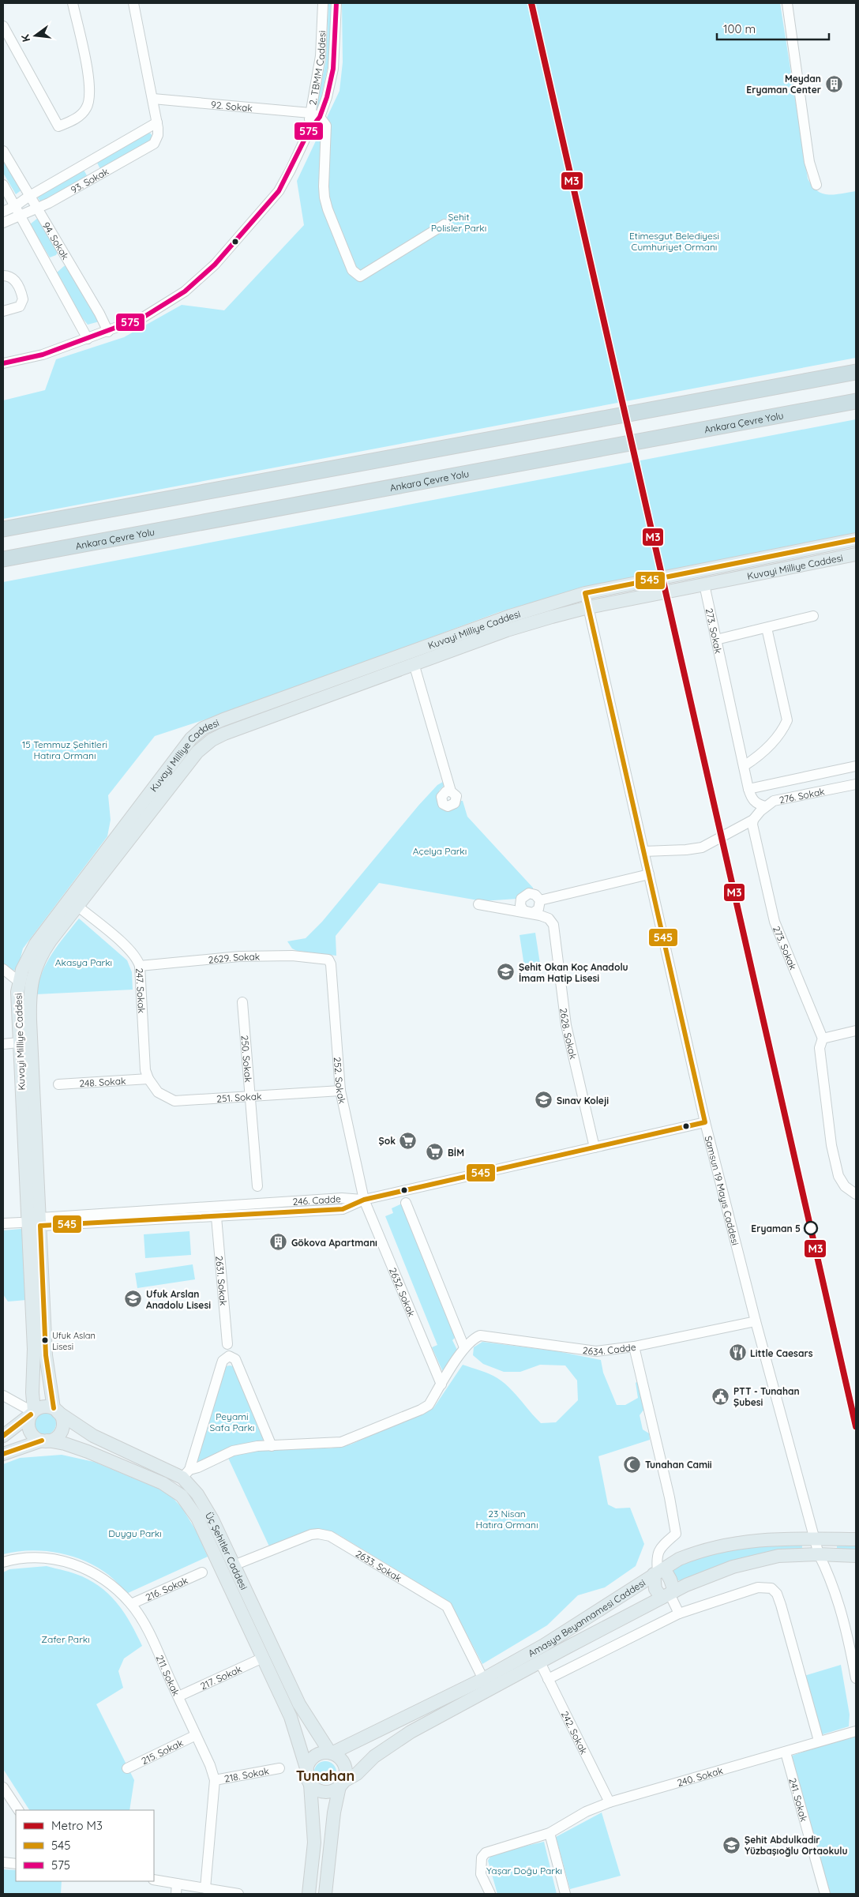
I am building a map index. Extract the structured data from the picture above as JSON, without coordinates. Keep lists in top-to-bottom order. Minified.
{"streets":{"highway":["Ankara Çevre Yolu"],"main road":["Kuvayi Milliye Caddesi","Üç Şehitler Caddesi","Amasya Beyannamesi Caddesi"],"street":["2. TBMM Caddesi","92. Sokak","93. Sokak","94. Sokak","273. Sokak","276. Sokak","2629. Sokak","247. Sokak","2628. Sokak","250. Sokak","252. Sokak","248. Sokak","251. Sokak","Samsun 19 Mayıs Caddesi","246. Cadde","2631. Sokak","2632. Sokak","2634. Cadde","2633. Sokak","216. Sokak","211. Sokak","217. Sokak","242. Sokak","215. Sokak","218. Sokak","240. Sokak","241. Sokak"]},"crossings":[["2. TBMM Caddesi","92. Sokak"],["2. TBMM Caddesi","94. Sokak"],["92. Sokak","93. Sokak"],["93. Sokak","94. Sokak"],["Kuvayi Milliye Caddesi","273. Sokak"],["Kuvayi Milliye Caddesi","247. Sokak"],["Kuvayi Milliye Caddesi","Samsun 19 Mayıs Caddesi"],["Kuvayi Milliye Caddesi","246. Cadde"],["Kuvayi Milliye Caddesi","Üç Şehitler Caddesi"],["273. Sokak","276. Sokak"],["276. Sokak","Samsun 19 Mayıs Caddesi"],["2629. Sokak","247. Sokak"],["2629. Sokak","252. Sokak"],["247. Sokak","248. Sokak"],["247. Sokak","251. Sokak"],["250. Sokak","251. Sokak"],["252. Sokak","251. Sokak"],["252. Sokak","246. Cadde"],["252. Sokak","2632. Sokak"],["248. Sokak","251. Sokak"],["Samsun 19 Mayıs Caddesi","2634. Cadde"],["Samsun 19 Mayıs Caddesi","Amasya Beyannamesi Caddesi"],["246. Cadde","2631. Sokak"],["246. Cadde","2632. Sokak"],["Üç Şehitler Caddesi","2633. Sokak"],["Üç Şehitler Caddesi","Amasya Beyannamesi Caddesi"],["Üç Şehitler Caddesi","217. Sokak"],["2633. Sokak","Amasya Beyannamesi Caddesi"],["216. Sokak","211. Sokak"],["Amasya Beyannamesi Caddesi","242. Sokak"],["211. Sokak","217. Sokak"],["211. Sokak","215. Sokak"],["211. Sokak","218. Sokak"],["242. Sokak","240. Sokak"],["240. Sokak","241. Sokak"]],"districts":["Tunahan"],"parks":["Şehit Polisler Parkı","Etimesgut Belediyesi Cumhuriyet Ormanı","15 Temmuz Şehitleri Hatıra Ormanı","Açelya Parkı","Akasya Parkı","Peyami Safa Parkı","23 Nisan Hatıra Ormanı","Duygu Parkı","Zafer Parkı","Yaşar Doğu Parkı"],"places":{"building":["Meydan Eryaman Center","Gökova Apartmanı"],"school or university":["Şehit Okan Koç Anadolu İmam Hatip Lisesi","Sınav Koleji","Ufuk Arslan Anadolu Lisesi","Şehit Abdulkadir Yüzbaşıoğlu Ortaokulu"],"supermarket":["Şok","BİM"],"other":["Eryaman 5","Ufuk Aslan Lisesi"],"restaurant":["Little Caesars"],"public building":["PTT - Tunahan Şubesi"],"mosque":["Tunahan Camii"]},"lines":["metro line M3","transit line 575","transit line 545"],"legend":["Metro M3","545","575"],"scale_bar":"100 m","north":"left"}
